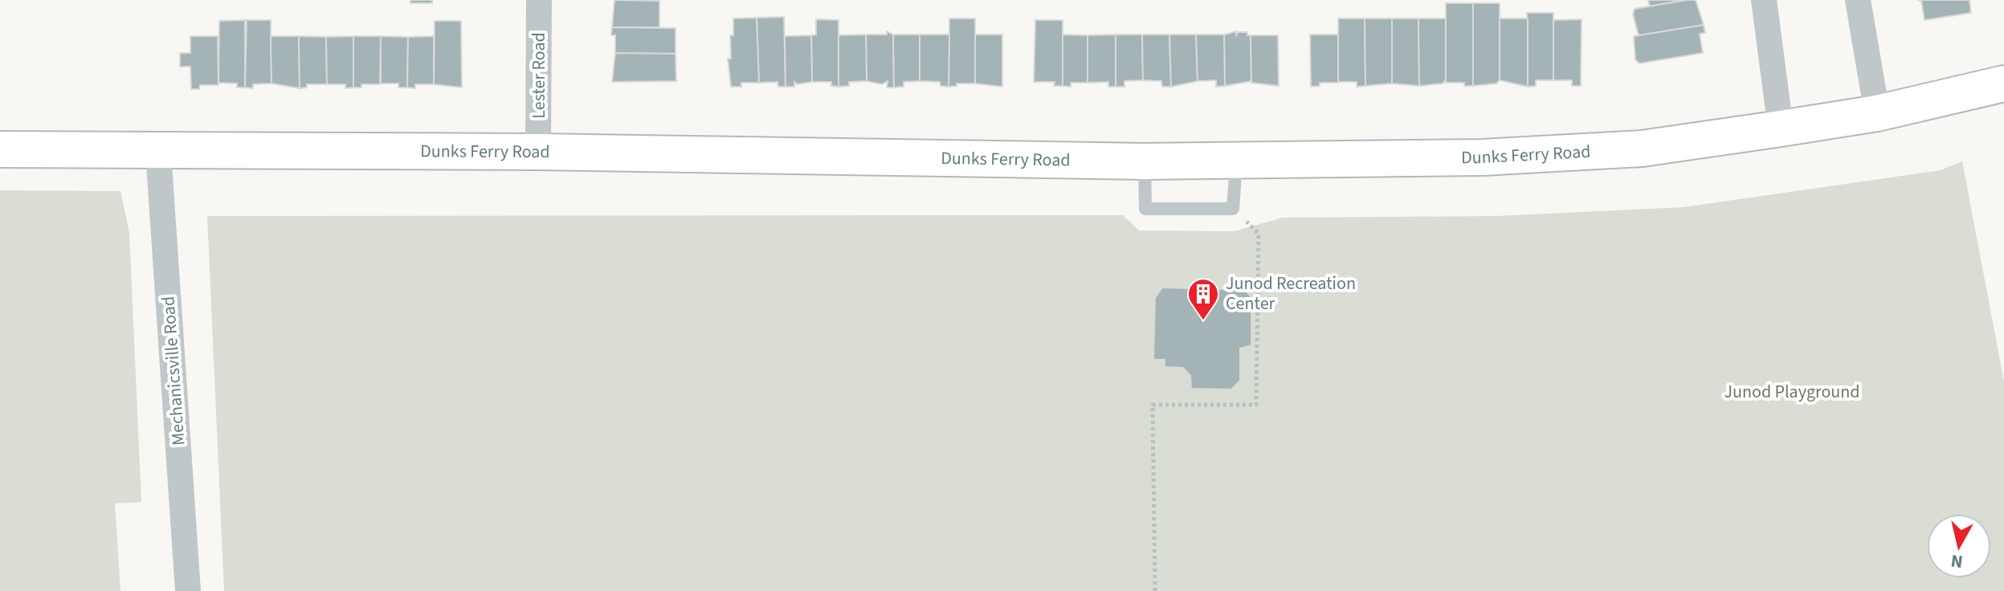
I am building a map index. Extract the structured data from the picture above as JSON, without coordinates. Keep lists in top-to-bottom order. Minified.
{"streets":{"street":["Lester Road","Dunks Ferry Road","Mechanicsville Road"]},"crossings":[["Lester Road","Dunks Ferry Road"],["Dunks Ferry Road","Mechanicsville Road"]],"parks":["Junod Playground"],"places":{"building":["Junod Recreation Center"]},"north":"bottom"}
